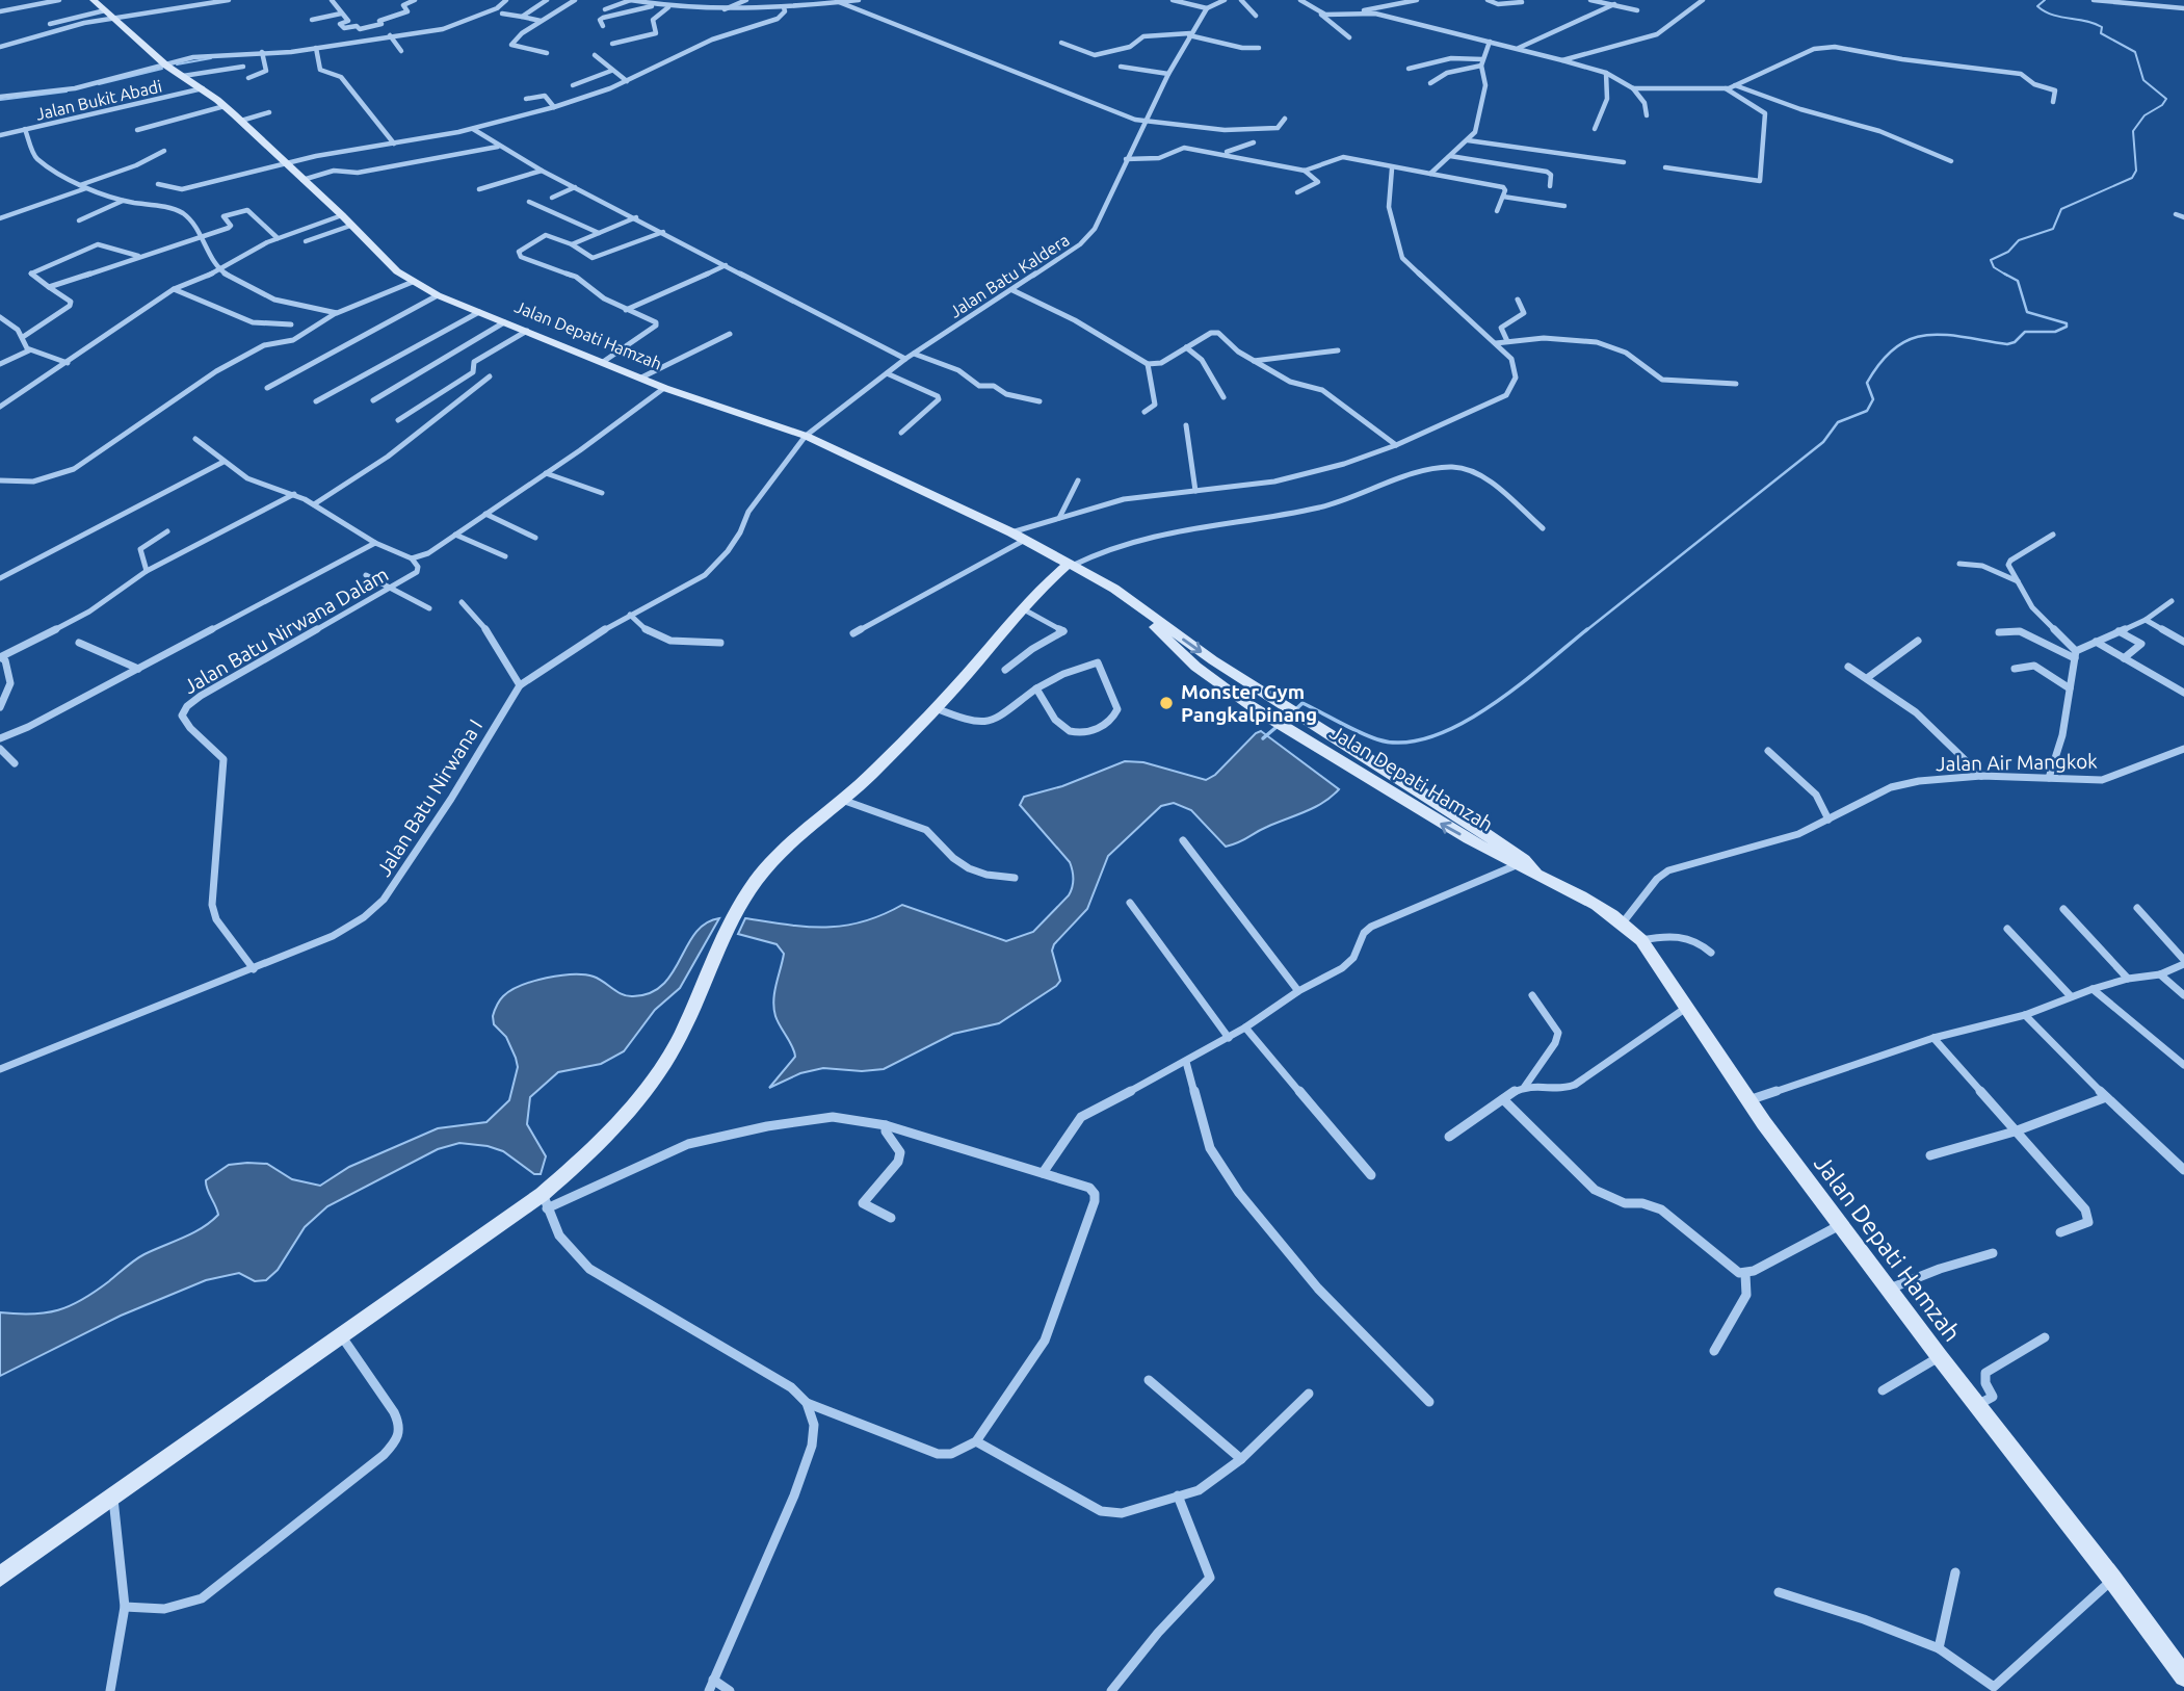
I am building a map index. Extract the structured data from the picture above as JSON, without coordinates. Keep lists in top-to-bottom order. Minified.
{"streets":{"main road":["Jalan Depati Hamzah"],"street":["Jalan Bukit Abadi","Jalan Batu Kaldera","Jalan Batu Nirwana Dalam","Jalan Air Mangkok","Jalan Batu Nirwana I"]},"crossings":[["Jalan Bukit Abadi","Jalan Depati Hamzah"],["Jalan Batu Kaldera","Jalan Depati Hamzah"],["Jalan Batu Kaldera","Jalan Batu Nirwana I"],["Jalan Depati Hamzah","Jalan Air Mangkok"],["Jalan Depati Hamzah","Jalan Batu Nirwana I"],["Jalan Batu Nirwana Dalam","Jalan Batu Nirwana I"]],"places":["Monster Gym Pangkalpinang"]}
